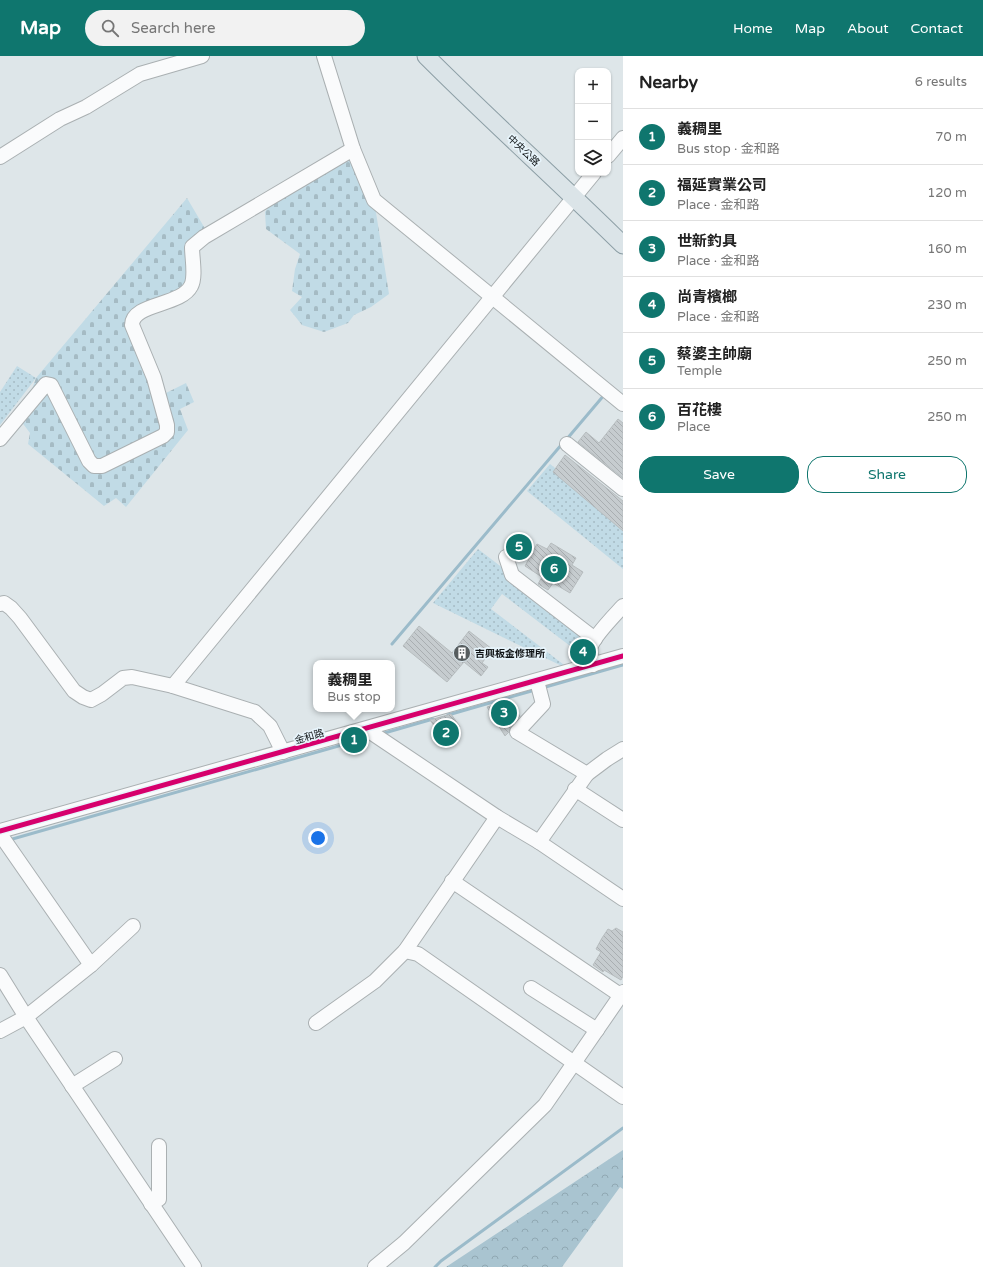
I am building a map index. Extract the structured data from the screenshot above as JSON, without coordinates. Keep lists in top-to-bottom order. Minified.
{"streets":{"main road":["中央公路"],"street":["金和路"]},"places":{"building":["吉興板金修理所"]},"page":{"header":"Map","search":"Search here","nav":["Home","Map","About","Contact"],"heading":["Nearby","6 results"],"map_buttons":["+","−"],"list":[{"mark":"1","name":"義稠里","note":"Bus stop · 金和路","value":"70 m"},{"mark":"2","name":"福延實業公司","note":"Place · 金和路","value":"120 m"},{"mark":"3","name":"世新釣具","note":"Place · 金和路","value":"160 m"},{"mark":"4","name":"尚青檳榔","note":"Place · 金和路","value":"230 m"},{"mark":"5","name":"蔡婆主帥廟","note":"Temple","value":"250 m"},{"mark":"6","name":"百花樓","note":"Place","value":"250 m"}],"buttons":["Save","Share"],"pins":["5","6","4","3","2","1"],"popup":["義稠里","Bus stop"]}}
